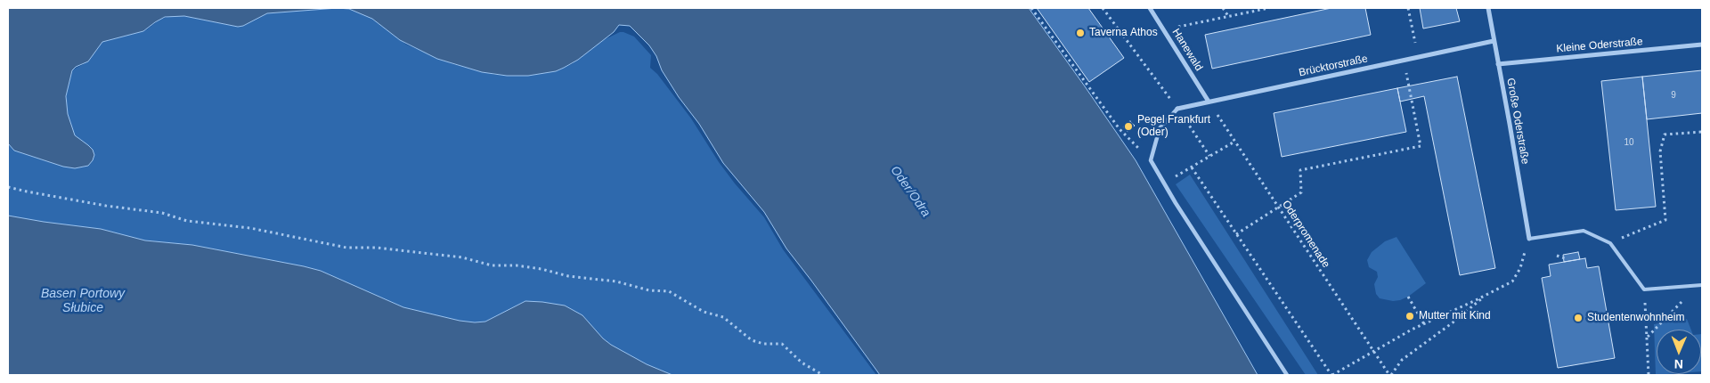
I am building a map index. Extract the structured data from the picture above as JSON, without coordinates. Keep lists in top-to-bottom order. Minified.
{"streets":{"street":["Kleine Oderstraße","Hanewald","Brücktorstraße","Große Oderstraße"],"path":["Oderpromenade"]},"crossings":[["Kleine Oderstraße","Große Oderstraße"],["Hanewald","Brücktorstraße"],["Hanewald","Oderpromenade"],["Brücktorstraße","Große Oderstraße"],["Brücktorstraße","Oderpromenade"]],"water":["Oder/Odra","Basen Portowy Słubice"],"places":["Taverna Athos","Pegel Frankfurt (Oder)","Mutter mit Kind","Studentenwohnheim"],"house_numbers":["9","10"],"north":"bottom"}
